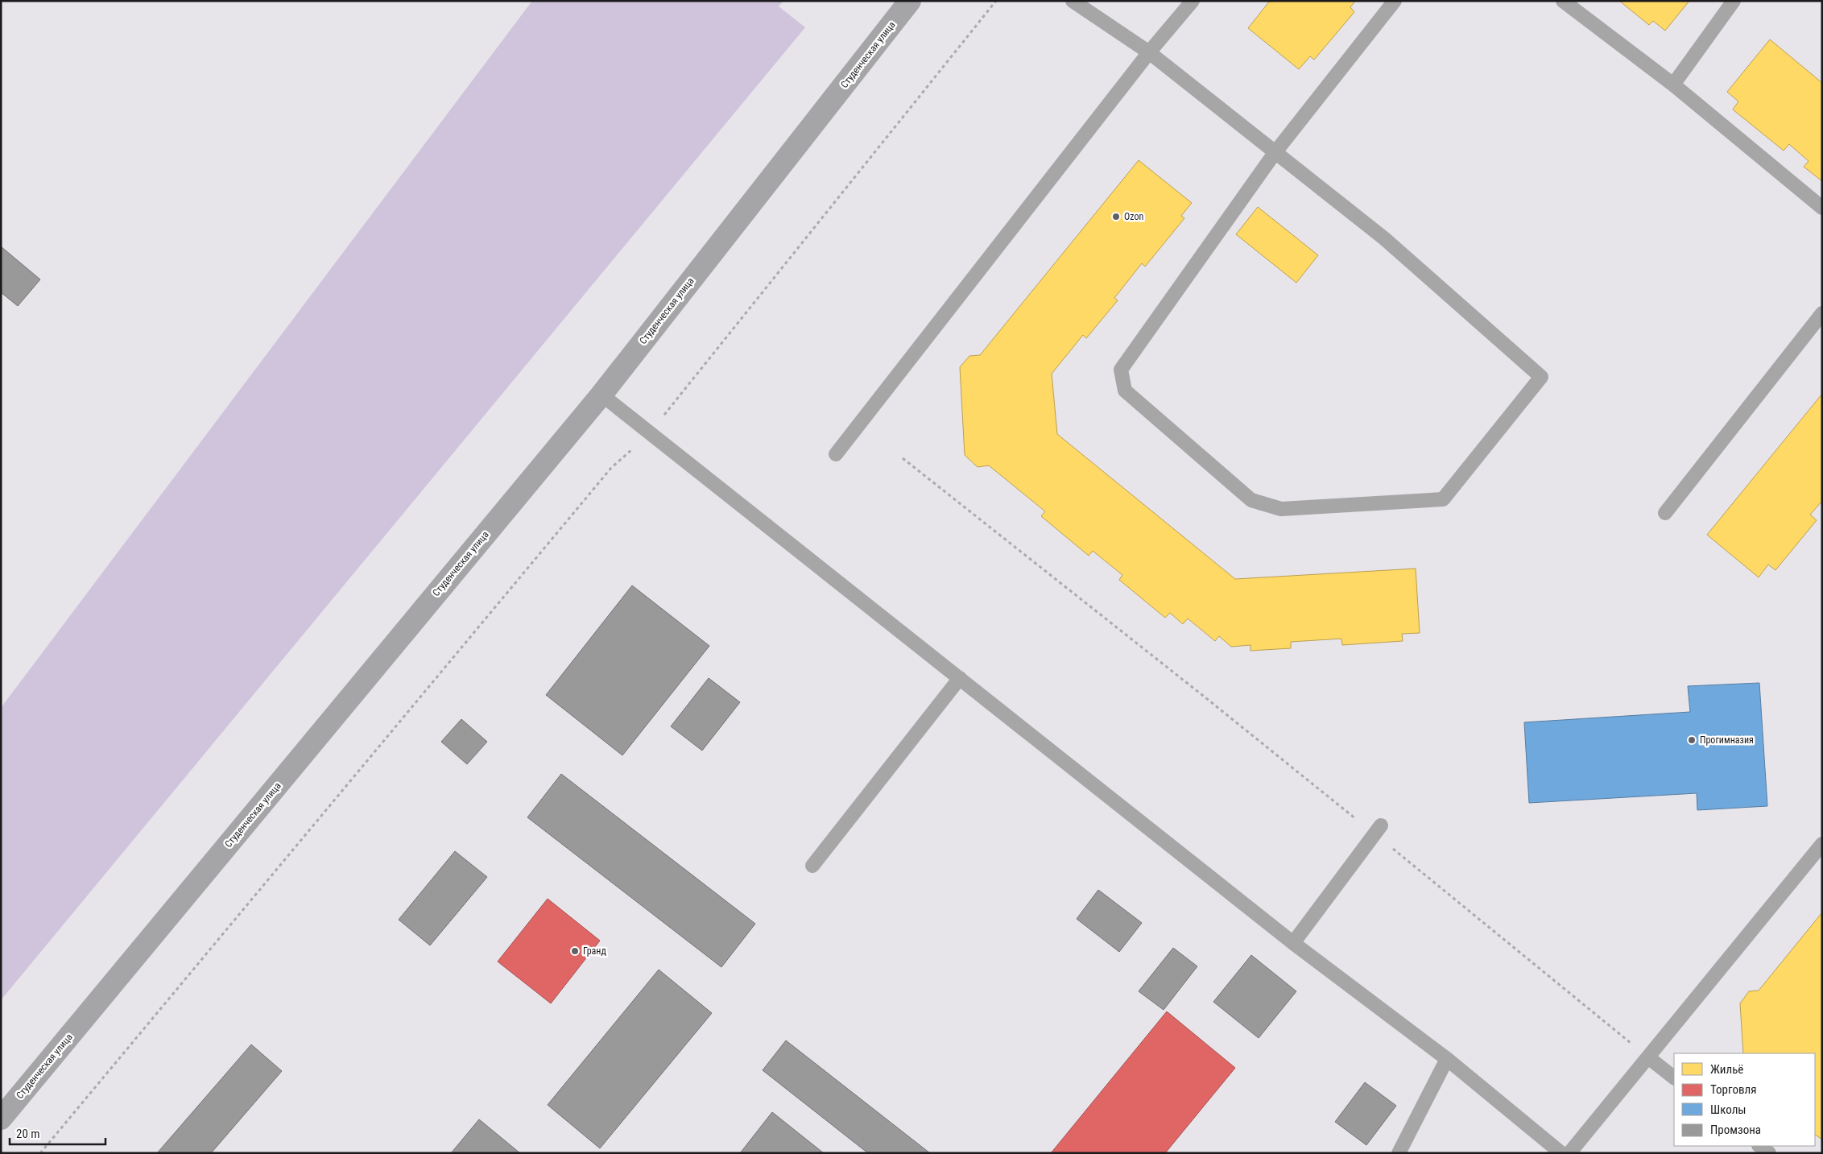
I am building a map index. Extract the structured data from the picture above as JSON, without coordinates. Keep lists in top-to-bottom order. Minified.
{"streets":{"main road":["Студенческая улица"]},"places":["Ozon","Прогимназия","Гранд"],"legend":["Жильё","Торговля","Школы","Промзона"],"scale_bar":"20 m"}
